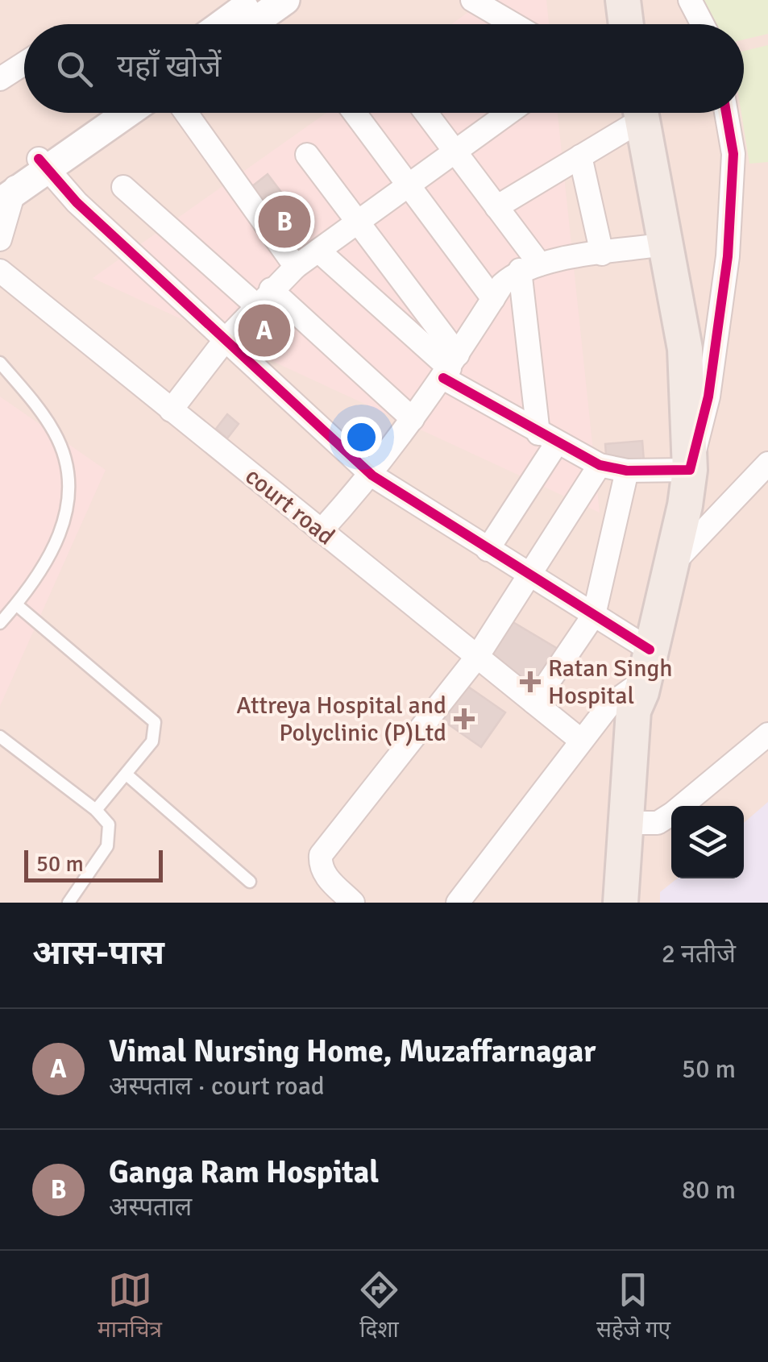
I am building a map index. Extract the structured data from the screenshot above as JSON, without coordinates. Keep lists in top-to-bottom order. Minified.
{"streets":{"street":["court road"]},"places":{"health":["Ratan Singh Hospital","Attreya Hospital and Polyclinic (P)Ltd"]},"scale_bar":"50 m","page":{"search":"यहाँ खोजें","pins":["B","A"],"scale":"50 m","heading":["आस-पास","2 नतीजे"],"list":[{"mark":"A","name":"Vimal Nursing Home, Muzaffarnagar","note":"अस्पताल · court road","value":"50 m"},{"mark":"B","name":"Ganga Ram Hospital","note":"अस्पताल","value":"80 m"}],"nav":["मानचित्र","दिशा","सहेजे गए"]}}
